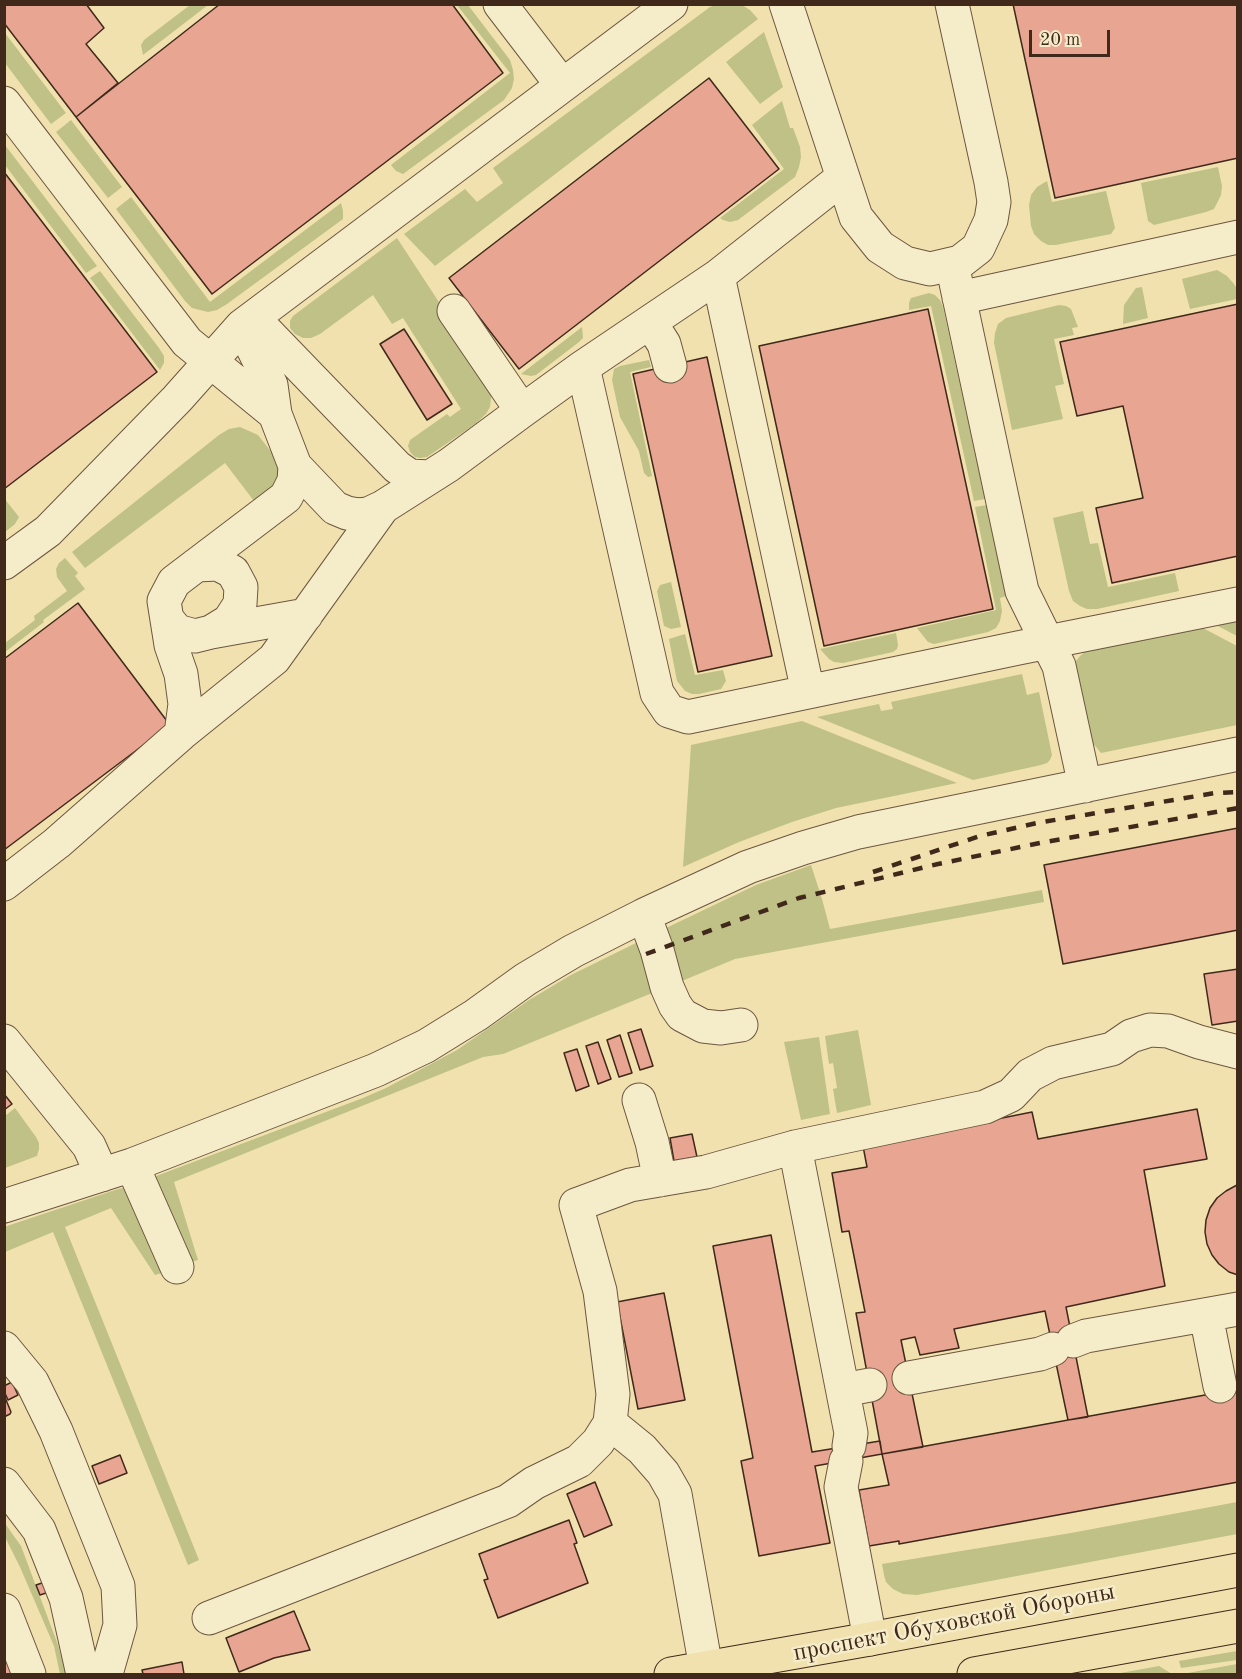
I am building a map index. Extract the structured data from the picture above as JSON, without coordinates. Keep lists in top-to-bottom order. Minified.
{"streets":{"main road":["проспект Обуховской Обороны"]},"scale_bar":"20 m"}
